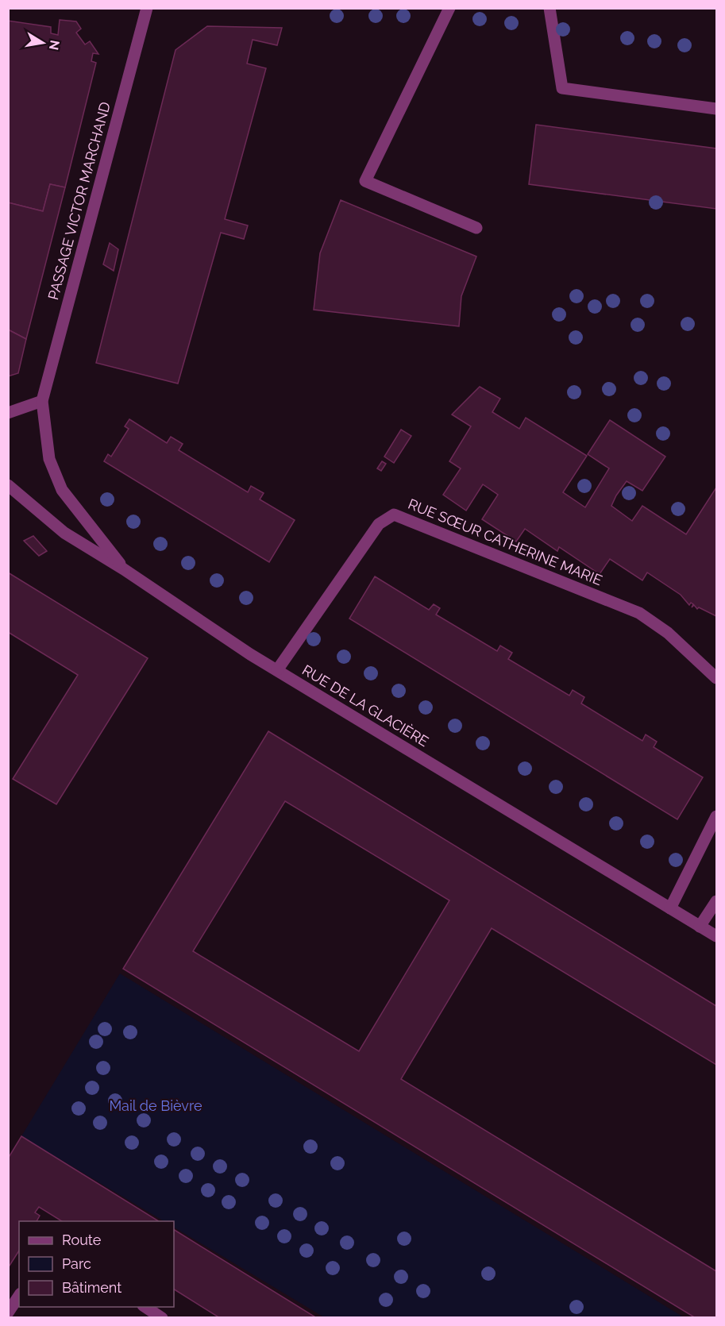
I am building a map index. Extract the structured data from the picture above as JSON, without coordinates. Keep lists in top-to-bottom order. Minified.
{"streets":{"street":["PASSAGE VICTOR MARCHAND","RUE SŒUR CATHERINE MARIE","RUE DE LA GLACIÈRE"]},"crossings":[["PASSAGE VICTOR MARCHAND","RUE DE LA GLACIÈRE"],["RUE SŒUR CATHERINE MARIE","RUE DE LA GLACIÈRE"]],"parks":["Mail de Bièvre"],"legend":["Route","Parc","Bâtiment"],"north":"right"}
